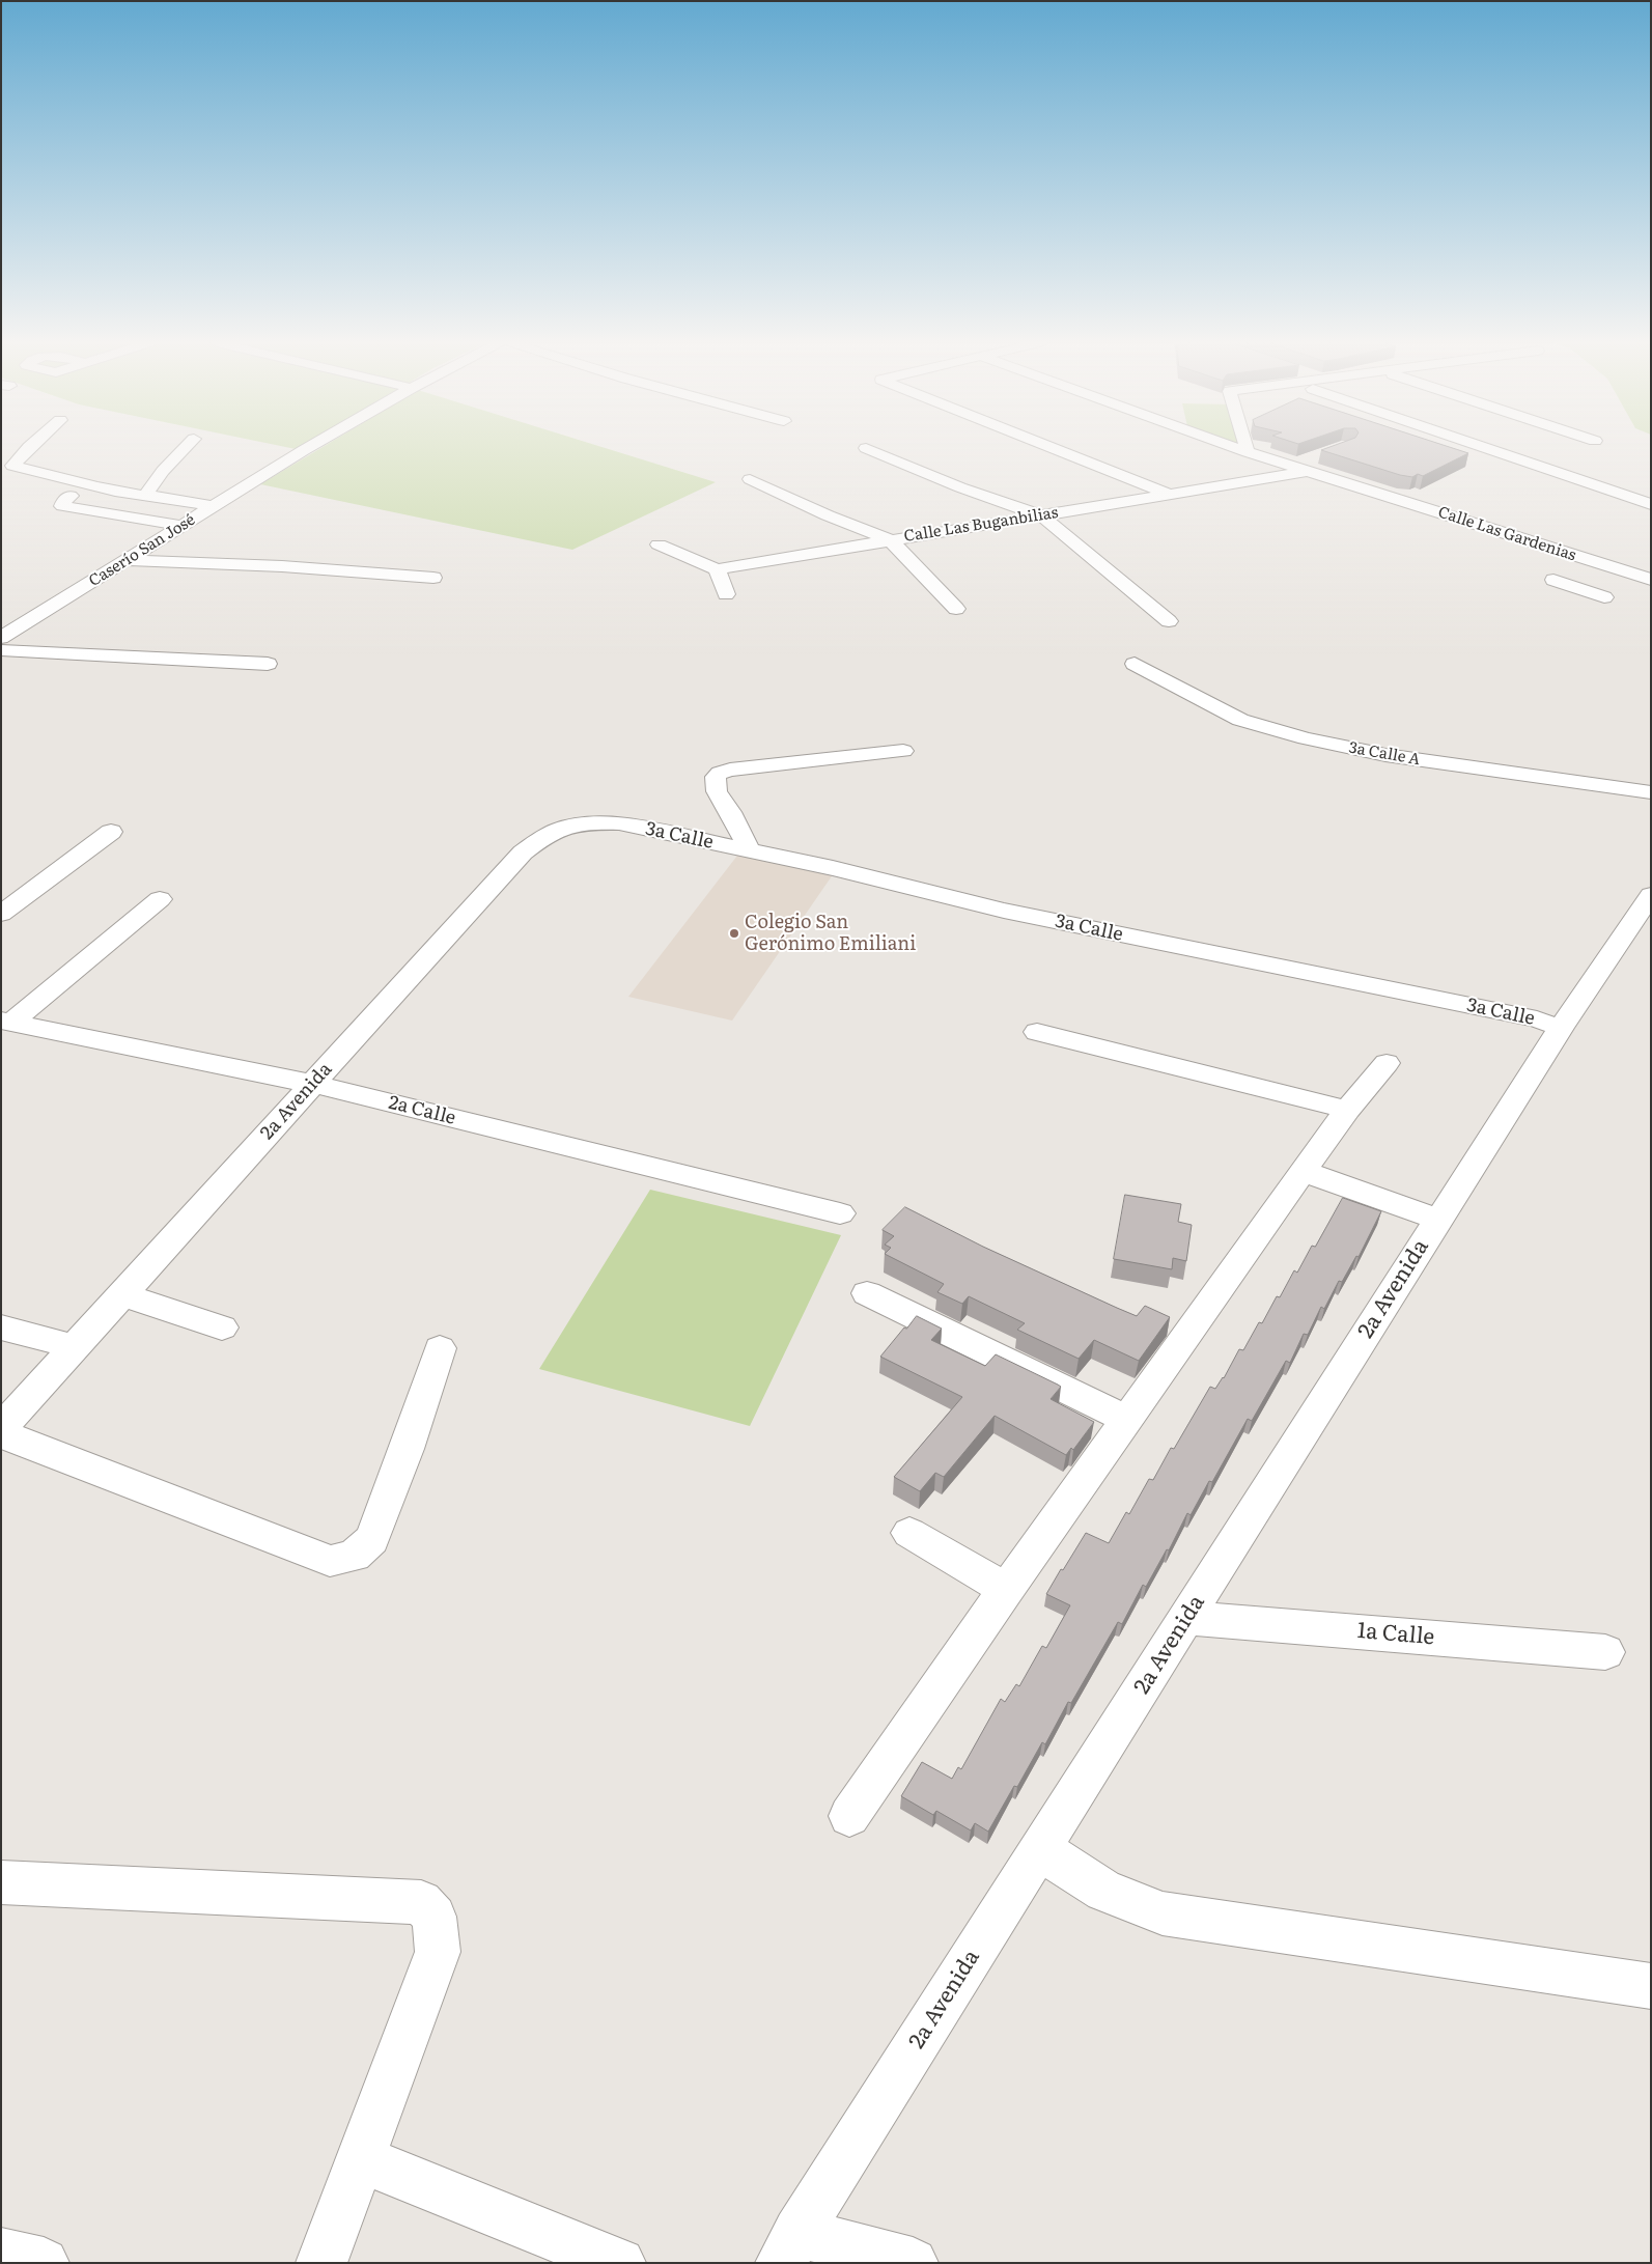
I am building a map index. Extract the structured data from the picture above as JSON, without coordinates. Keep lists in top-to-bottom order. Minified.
{"streets":{"street":["Calle Las Buganbilias","Calle Las Gardenias","Caserío San José","3a Calle A","3a Calle","2a Avenida","2a Calle","1a Calle"]},"crossings":[["Calle Las Buganbilias","Calle Las Gardenias"],["3a Calle","2a Avenida"],["2a Avenida","2a Calle"],["2a Avenida","1a Calle"]],"places":["Colegio San Gerónimo Emiliani"]}
